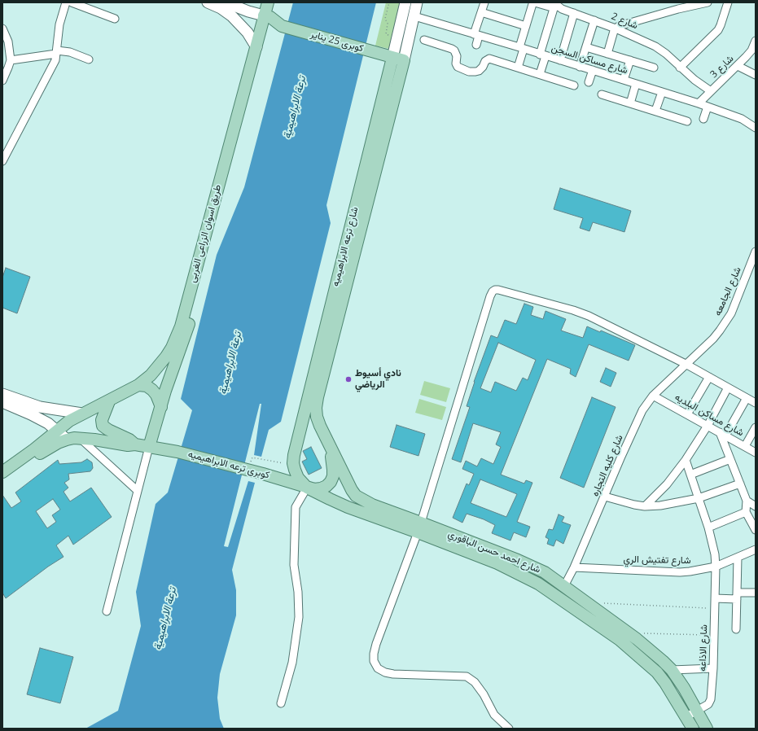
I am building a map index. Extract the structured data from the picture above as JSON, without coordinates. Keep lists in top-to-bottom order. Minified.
{"streets":{"main road":["كوبرى 25 يناير","طريق اسوان الزراعى الغربى","شارع ترعه الابراهيميه","كوبرى ترعه الابراهيميه","شارع احمد حسن الباقوري"],"street":["شارع 2","شارع مساكن السجن","شارع 3","شارع الجامعه","شارع مساكن البلديه","شارع كليه التجاره","شارع تفتيش الري","شارع الاذاعه"]},"crossings":[["شارع 2","شارع 3"],["كوبرى 25 يناير","طريق اسوان الزراعى الغربى"],["كوبرى 25 يناير","شارع ترعه الابراهيميه"],["شارع مساكن السجن","شارع 3"],["شارع مساكن السجن","شارع ترعه الابراهيميه"],["طريق اسوان الزراعى الغربى","كوبرى ترعه الابراهيميه"],["شارع ترعه الابراهيميه","شارع احمد حسن الباقوري"],["شارع الجامعه","شارع كليه التجاره"],["شارع مساكن البلديه","شارع كليه التجاره"],["كوبرى ترعه الابراهيميه","شارع احمد حسن الباقوري"],["شارع كليه التجاره","شارع احمد حسن الباقوري"],["شارع كليه التجاره","شارع تفتيش الري"],["شارع احمد حسن الباقوري","شارع الاذاعه"],["شارع تفتيش الري","شارع الاذاعه"]],"water":["ترعة الابراهيمية"],"places":["نادي أسيوط الرياضي"]}
